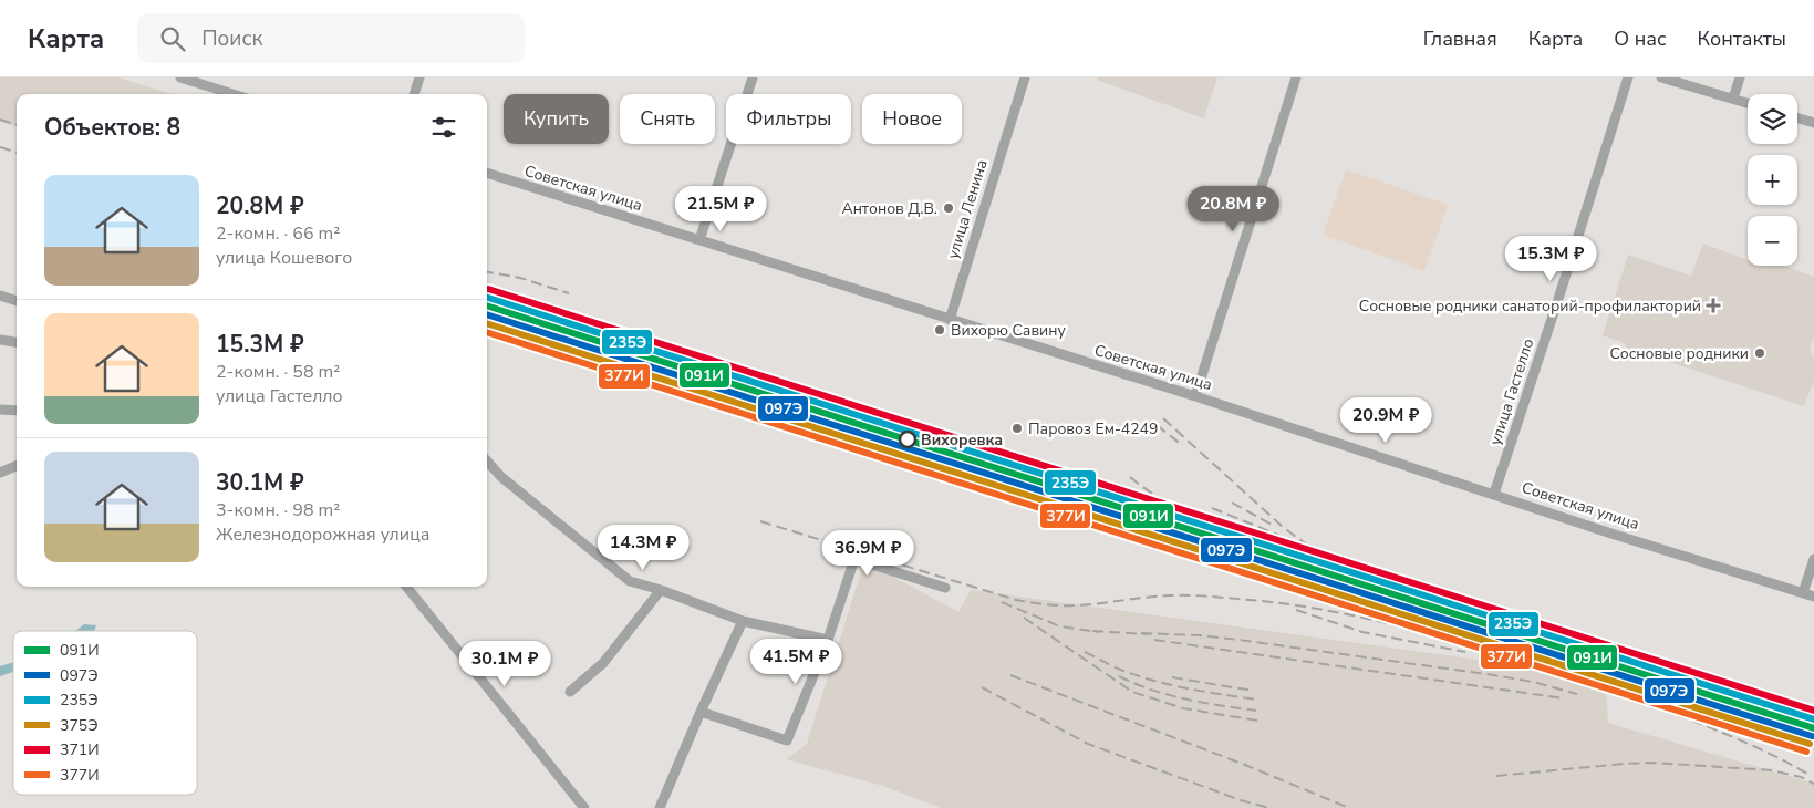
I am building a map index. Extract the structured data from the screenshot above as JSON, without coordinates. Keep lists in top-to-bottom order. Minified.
{"streets":{"street":["Советская улица","улица Ленина","улица Гастелло"]},"crossings":[["Советская улица","улица Ленина"],["Советская улица","улица Гастелло"]],"places":{"other":["Антонов Д.В.","Вихорю Савину","Сосновые родники","Паровоз Ем-4249","Вихоревка"],"health":["Сосновые родники санаторий-профилакторий"]},"lines":["transit line 371И","transit line 235Э","transit line 091И","transit line 097Э","transit line 375Э","transit line 377И"],"legend":["091И","097Э","235Э","375Э","371И","377И"],"page":{"header":"Карта","search":"Поиск","nav":["Главная","Карта","О нас","Контакты"],"map_buttons":["+","−"],"chip":["Купить","Снять","Фильтры","Новое"],"heading":"Объектов: 8","list":[{"name":"20.8M ₽","note":"2-комн. · 66 m² · улица Кошевого"},{"name":"15.3M ₽","note":"2-комн. · 58 m² · улица Гастелло"},{"name":"30.1M ₽","note":"3-комн. · 98 m² · Железнодорожная улица"}],"price":["21.5M ₽","20.8M ₽","15.3M ₽","20.9M ₽","14.3M ₽","36.9M ₽","41.5M ₽","30.1M ₽"]}}
